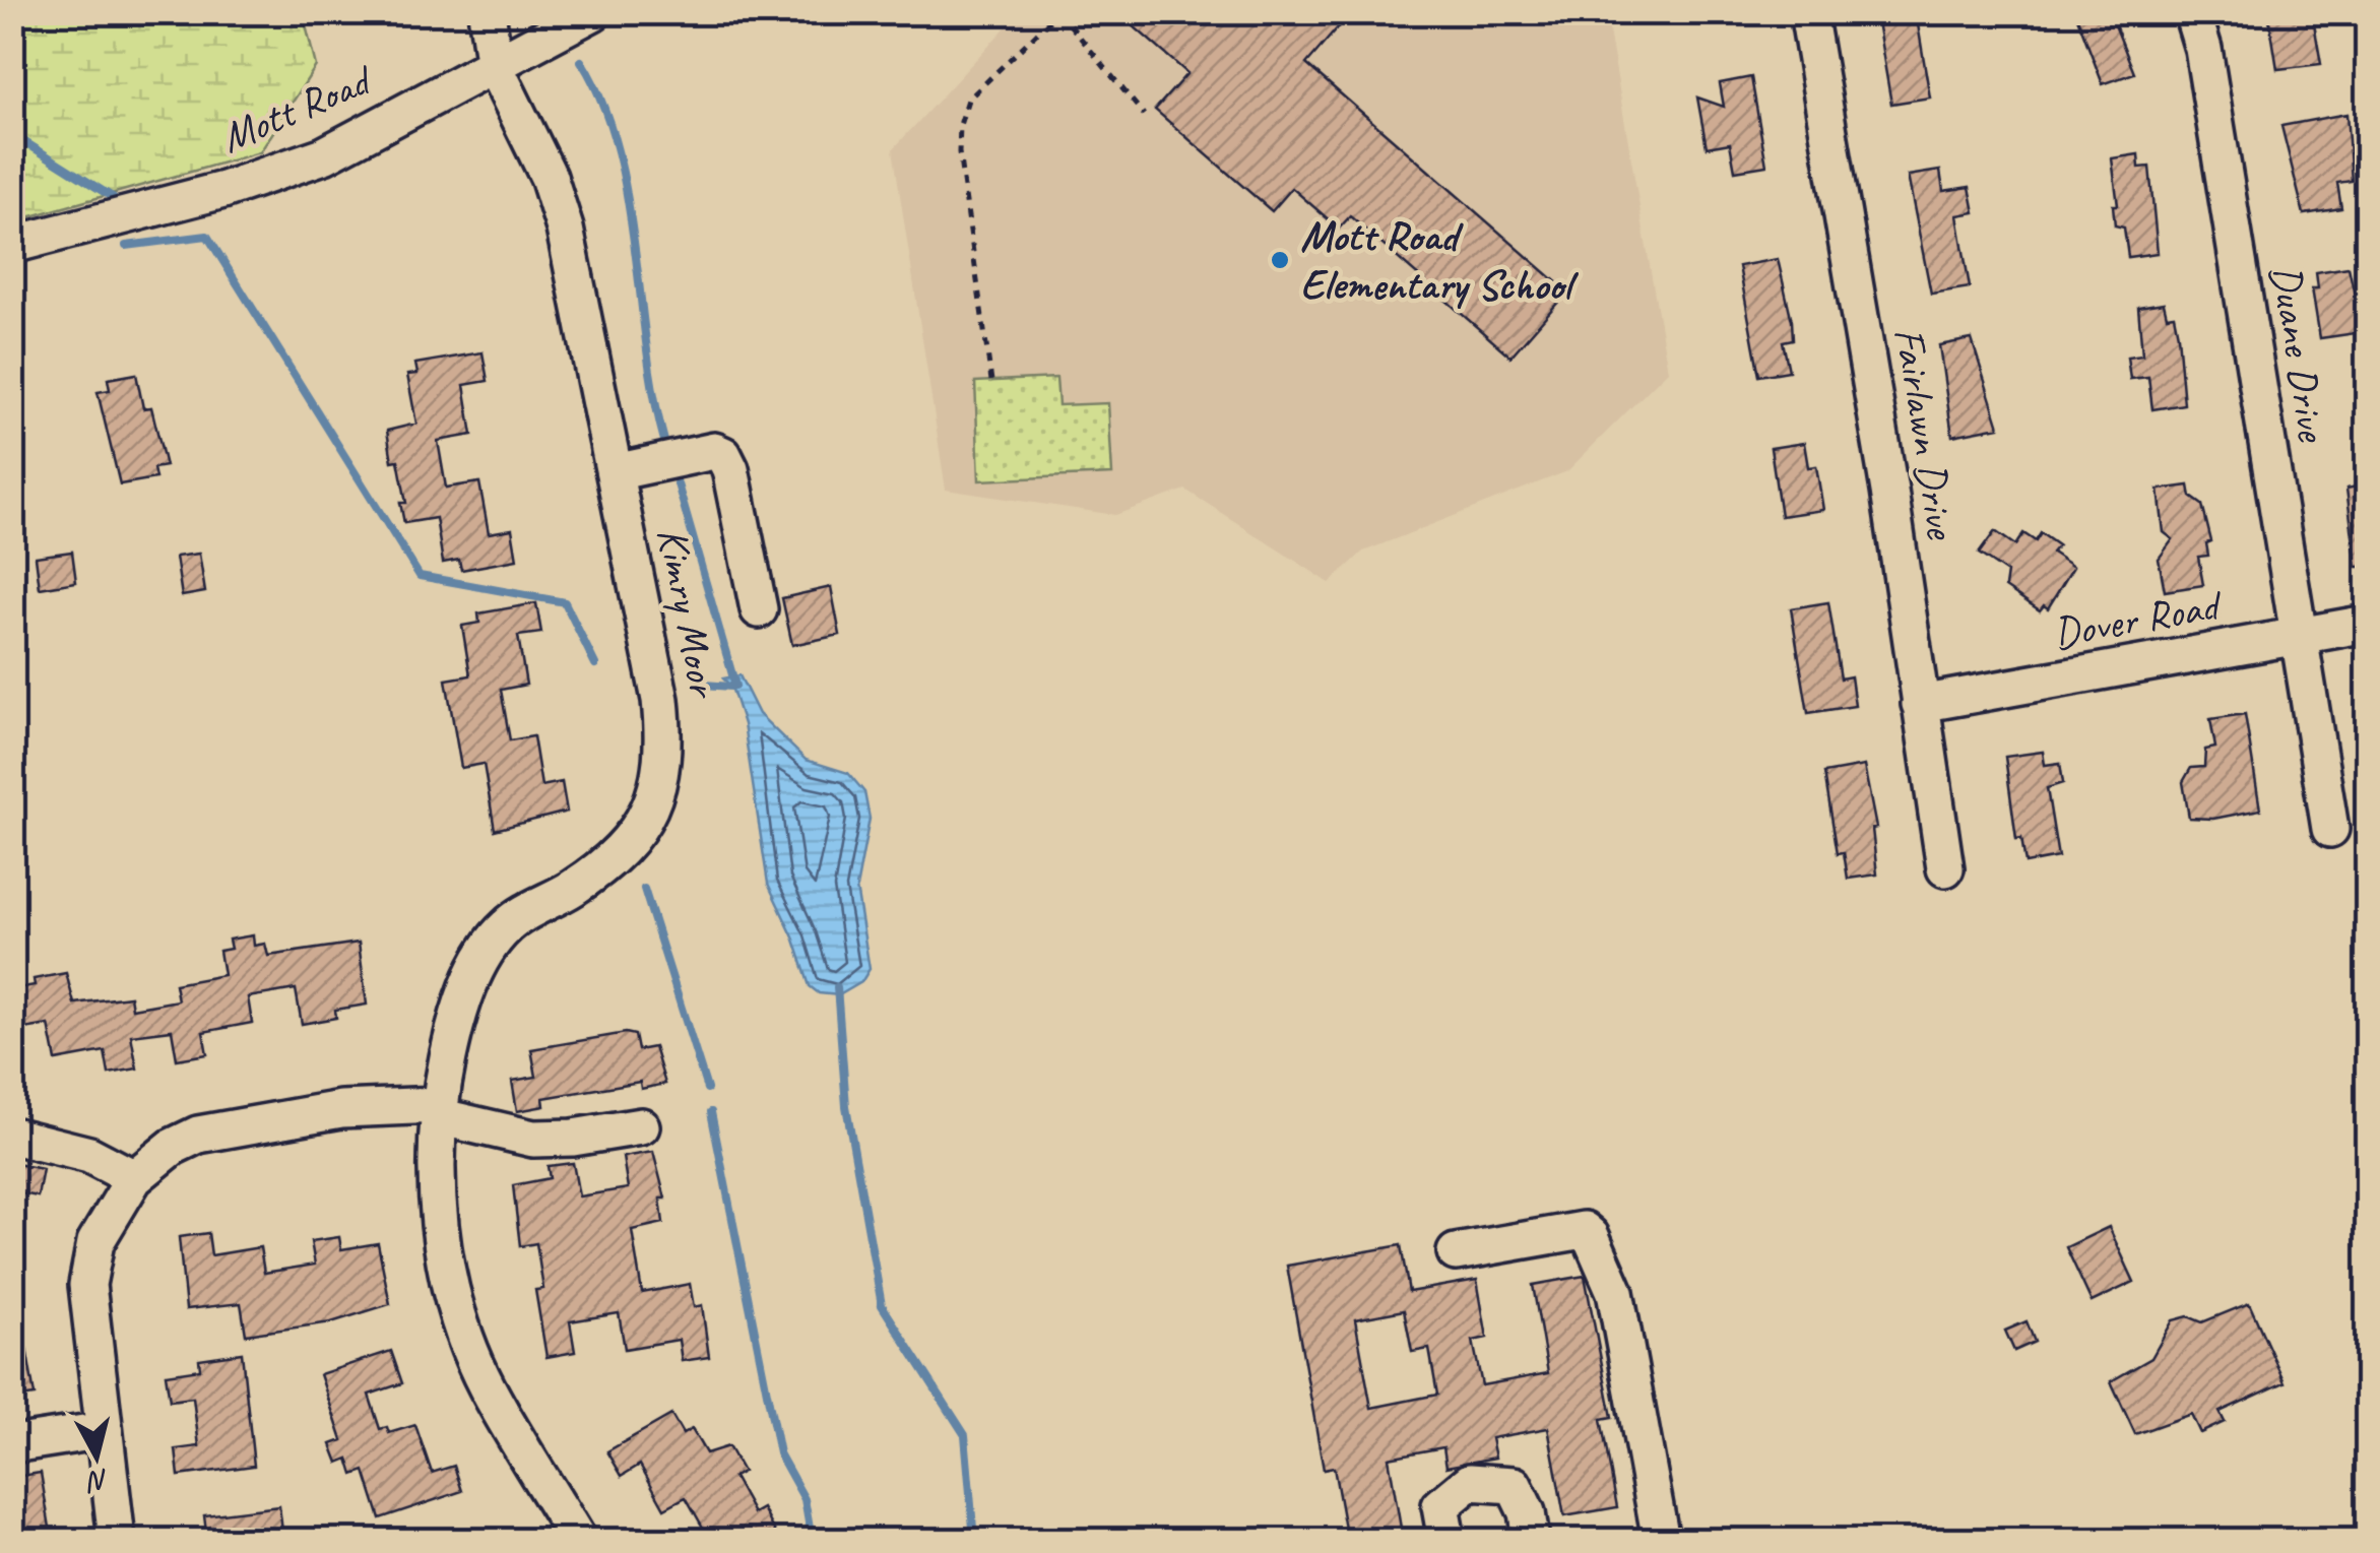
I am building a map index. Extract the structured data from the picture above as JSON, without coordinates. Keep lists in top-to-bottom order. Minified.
{"streets":{"street":["Mott Road","Duane Drive","Fairlawn Drive","Kimry Moor","Dover Road"]},"crossings":[["Mott Road","Kimry Moor"],["Duane Drive","Dover Road"],["Fairlawn Drive","Dover Road"]],"places":["Mott Road Elementary School"],"north":"bottom"}
